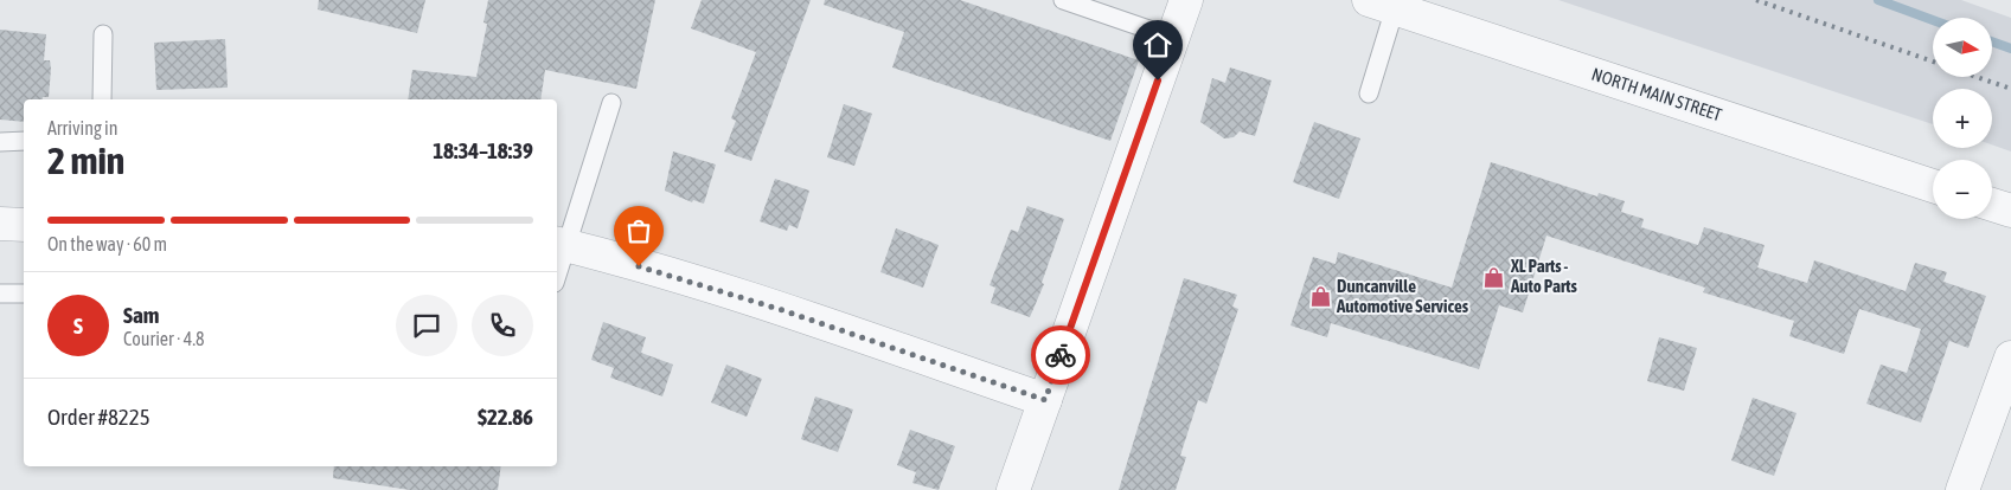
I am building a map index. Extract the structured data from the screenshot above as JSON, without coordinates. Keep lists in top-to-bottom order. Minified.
{"streets":{"street":["NORTH MAIN STREET"]},"places":{"shop":["XL Parts - Auto Parts","Duncanville Automotive Services"]},"north":"right","page":{"map_buttons":["+","−"],"heading":["2 min","Arriving in","18:34–18:39"],"panel":["Sam","Courier · 4.8","Order #8225","$22.86"],"bar":"On the way · 60 m","round":"S"}}
